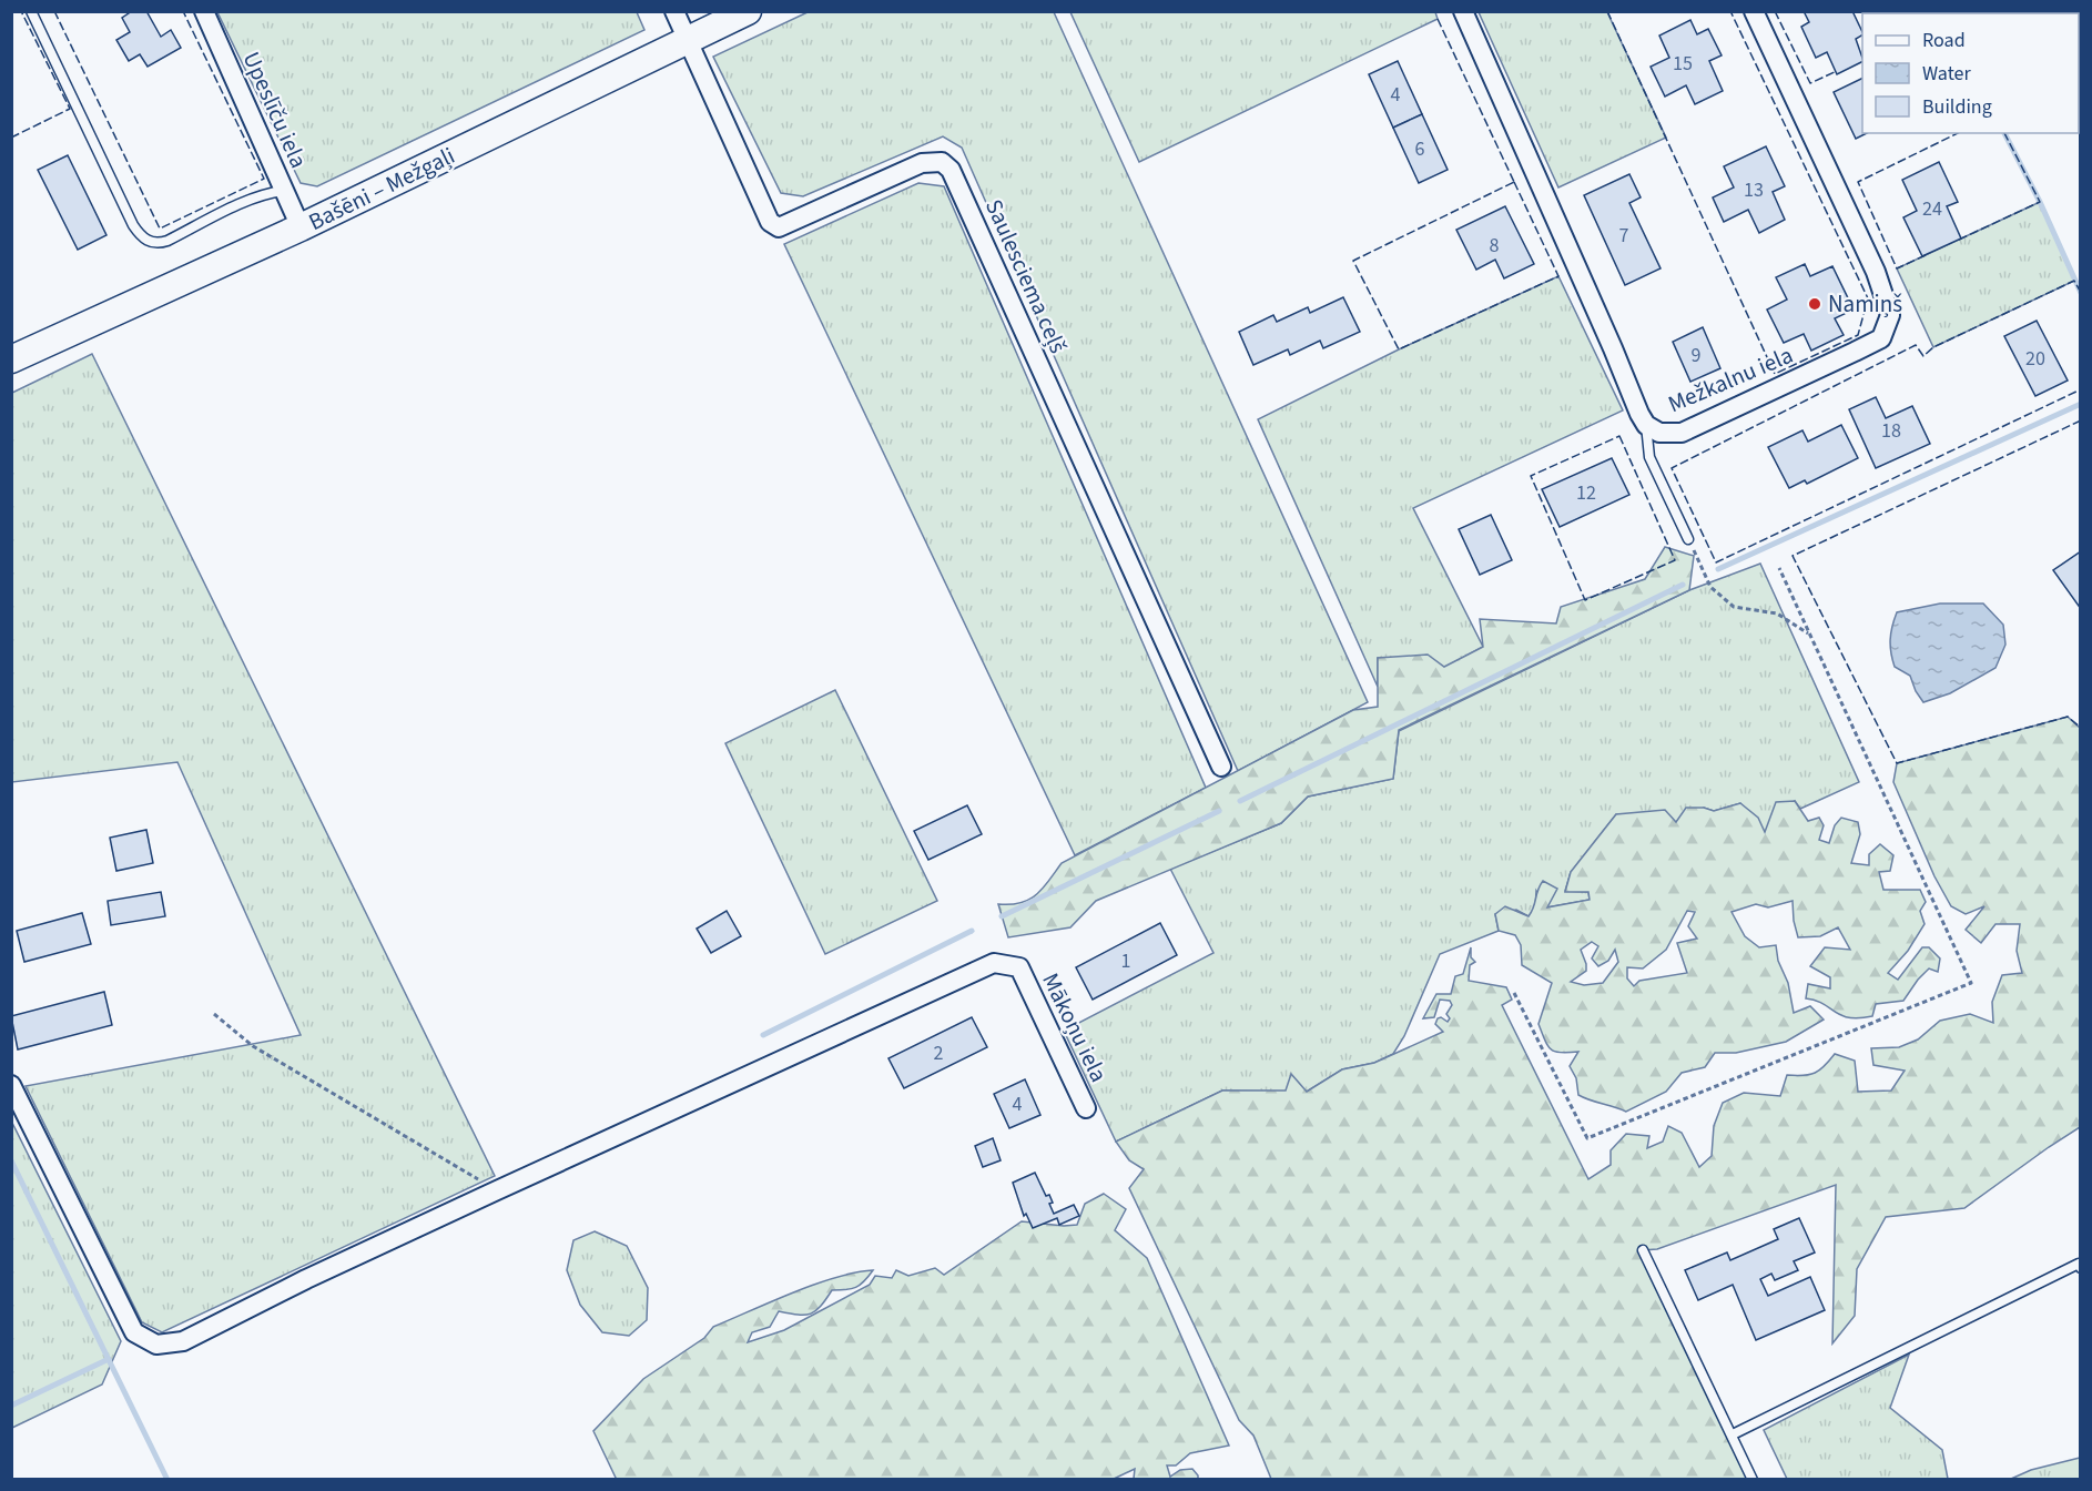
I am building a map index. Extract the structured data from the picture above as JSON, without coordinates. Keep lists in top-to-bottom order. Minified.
{"streets":{"street":["Upeslīču iela","Bašēni – Mežgaļi","Saulesciema ceļš","Mežkalnu iela","Mākoņu iela"]},"crossings":[["Upeslīču iela","Bašēni – Mežgaļi"],["Bašēni – Mežgaļi","Saulesciema ceļš"]],"places":["Namiņš"],"house_numbers":["15","4","6","13","24","7","8","9","20","18","12","1","2","4"],"legend":["Road","Water","Building"]}
